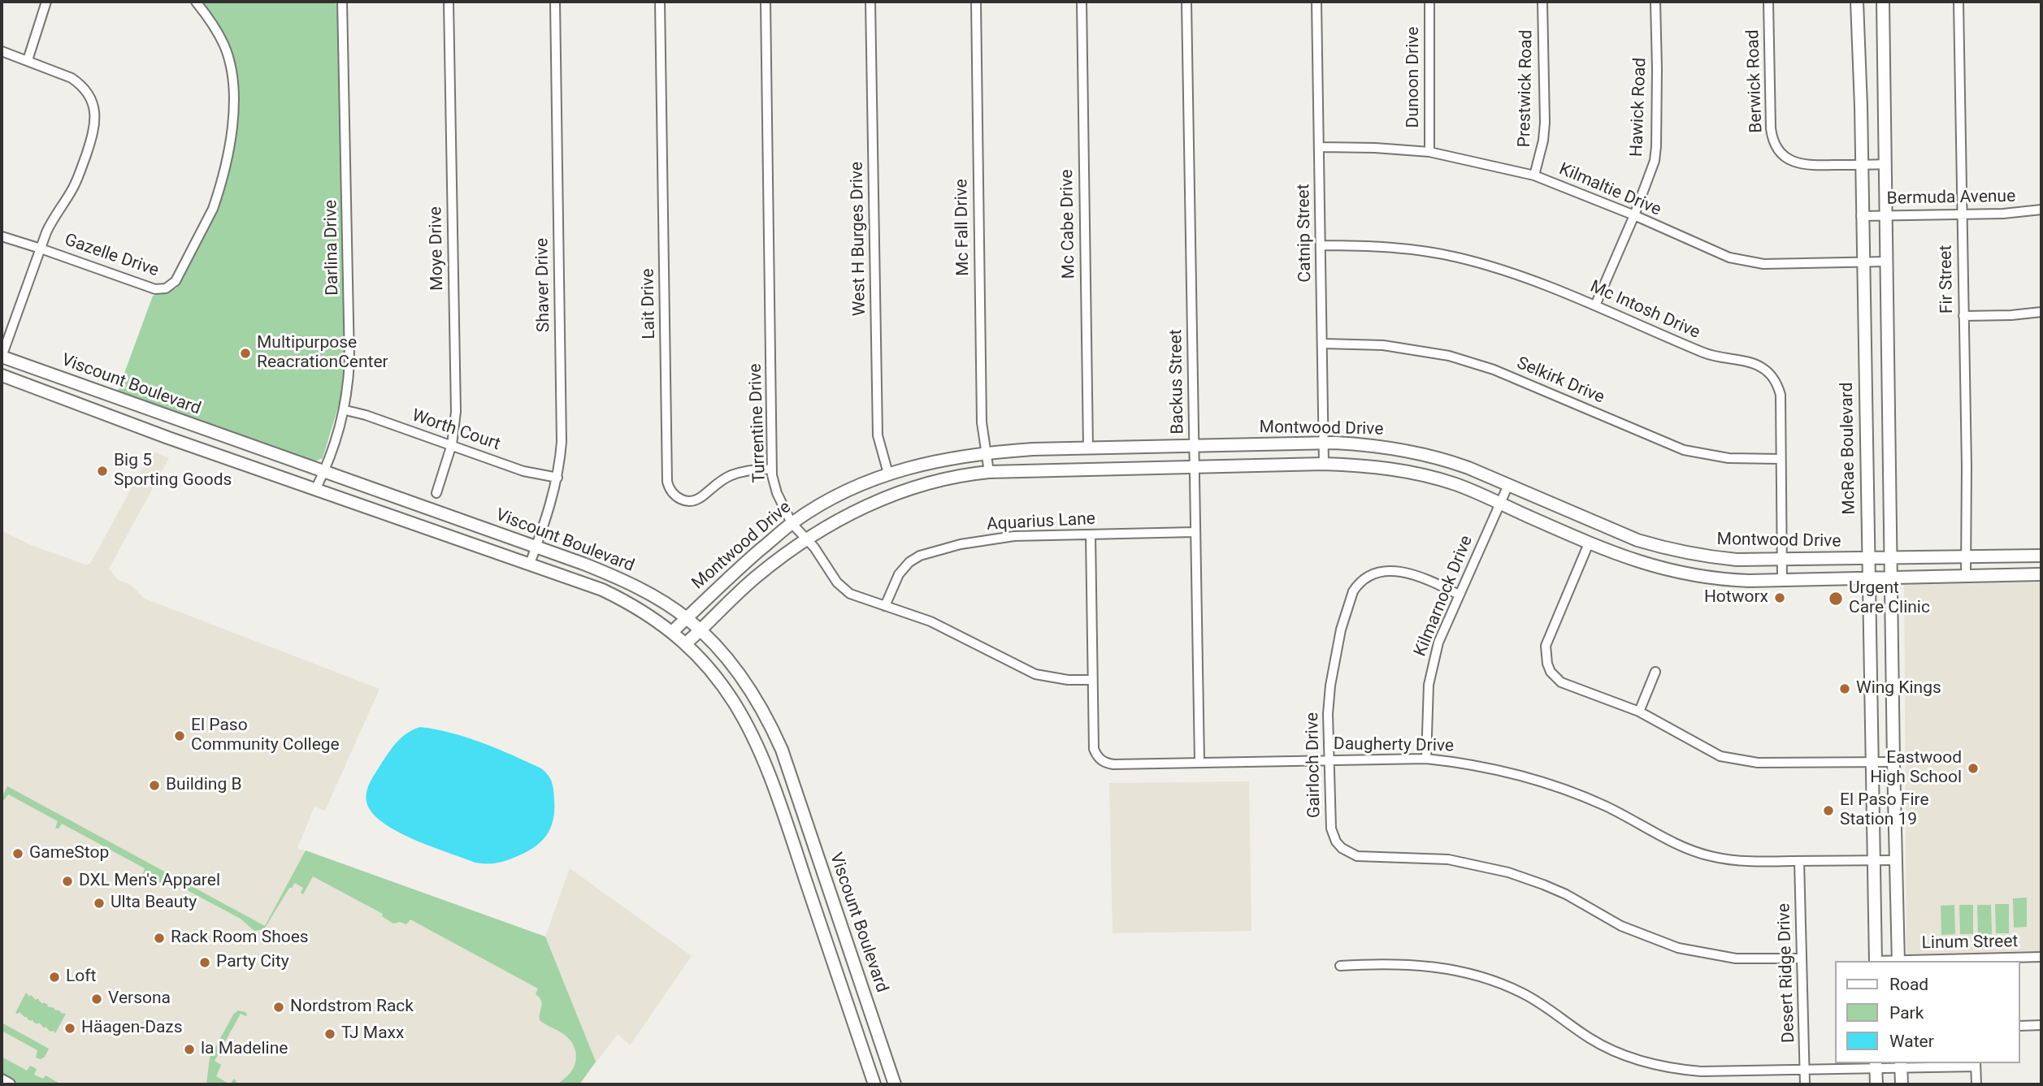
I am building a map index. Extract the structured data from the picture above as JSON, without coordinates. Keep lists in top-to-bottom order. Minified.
{"streets":{"main road":["Viscount Boulevard","Montwood Drive","McRae Boulevard"],"street":["Dunoon Drive","Berwick Road","Prestwick Road","Hawick Road","Kilmaltie Drive","Bermuda Avenue","Mc Cabe Drive","Mc Fall Drive","Catnip Street","West H Burges Drive","Darlina Drive","Moye Drive","Gazelle Drive","Fir Street","Shaver Drive","Lait Drive","Mc Intosh Drive","Selkirk Drive","Backus Street","Turrentine Drive","Worth Court","Aquarius Lane","Kilmarnock Drive","Daugherty Drive","Gairloch Drive","Linum Street","Desert Ridge Drive"]},"crossings":[["Dunoon Drive","Kilmaltie Drive"],["Berwick Road","McRae Boulevard"],["Prestwick Road","Kilmaltie Drive"],["Hawick Road","Kilmaltie Drive"],["Hawick Road","Mc Intosh Drive"],["Kilmaltie Drive","Catnip Street"],["Kilmaltie Drive","McRae Boulevard"],["Bermuda Avenue","Fir Street"],["Bermuda Avenue","McRae Boulevard"],["Mc Cabe Drive","Montwood Drive"],["Mc Fall Drive","Montwood Drive"],["Catnip Street","Mc Intosh Drive"],["Catnip Street","Selkirk Drive"],["Catnip Street","Montwood Drive"],["West H Burges Drive","Montwood Drive"],["Darlina Drive","Viscount Boulevard"],["Darlina Drive","Worth Court"],["Moye Drive","Worth Court"],["Fir Street","Montwood Drive"],["Shaver Drive","Viscount Boulevard"],["Shaver Drive","Worth Court"],["Lait Drive","Turrentine Drive"],["Mc Intosh Drive","Selkirk Drive"],["Mc Intosh Drive","Montwood Drive"],["Backus Street","Montwood Drive"],["Backus Street","Aquarius Lane"],["Backus Street","Daugherty Drive"],["Viscount Boulevard","Montwood Drive"],["Turrentine Drive","Montwood Drive"],["Turrentine Drive","Aquarius Lane"],["Turrentine Drive","Daugherty Drive"],["Montwood Drive","McRae Boulevard"],["Montwood Drive","Kilmarnock Drive"],["McRae Boulevard","Daugherty Drive"],["Aquarius Lane","Daugherty Drive"],["Kilmarnock Drive","Daugherty Drive"],["Kilmarnock Drive","Gairloch Drive"],["Daugherty Drive","Gairloch Drive"],["Daugherty Drive","Desert Ridge Drive"],["Gairloch Drive","Desert Ridge Drive"]],"places":["Multipurpose ReacrationCenter","Big 5 Sporting Goods","Hotworx","Urgent Care Clinic","Wing Kings","El Paso Community College","Eastwood High School","Building B","El Paso Fire Station 19","GameStop","DXL Men's Apparel","Ulta Beauty","Rack Room Shoes","Party City","Loft","Versona","Nordstrom Rack","Häagen-Dazs","TJ Maxx","la Madeline"],"legend":["Road","Park","Water"]}
